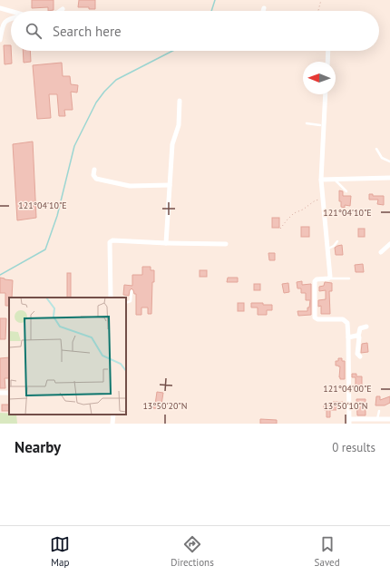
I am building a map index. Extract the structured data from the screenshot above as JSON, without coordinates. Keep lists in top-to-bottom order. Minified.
{"north":"left","page":{"search":"Search here","heading":["Nearby","0 results"],"nav":["Map","Directions","Saved"]},"coordinates":["121°04'10\"E","121°04'00\"E","13°50'20\"N","13°50'10\"N"]}
